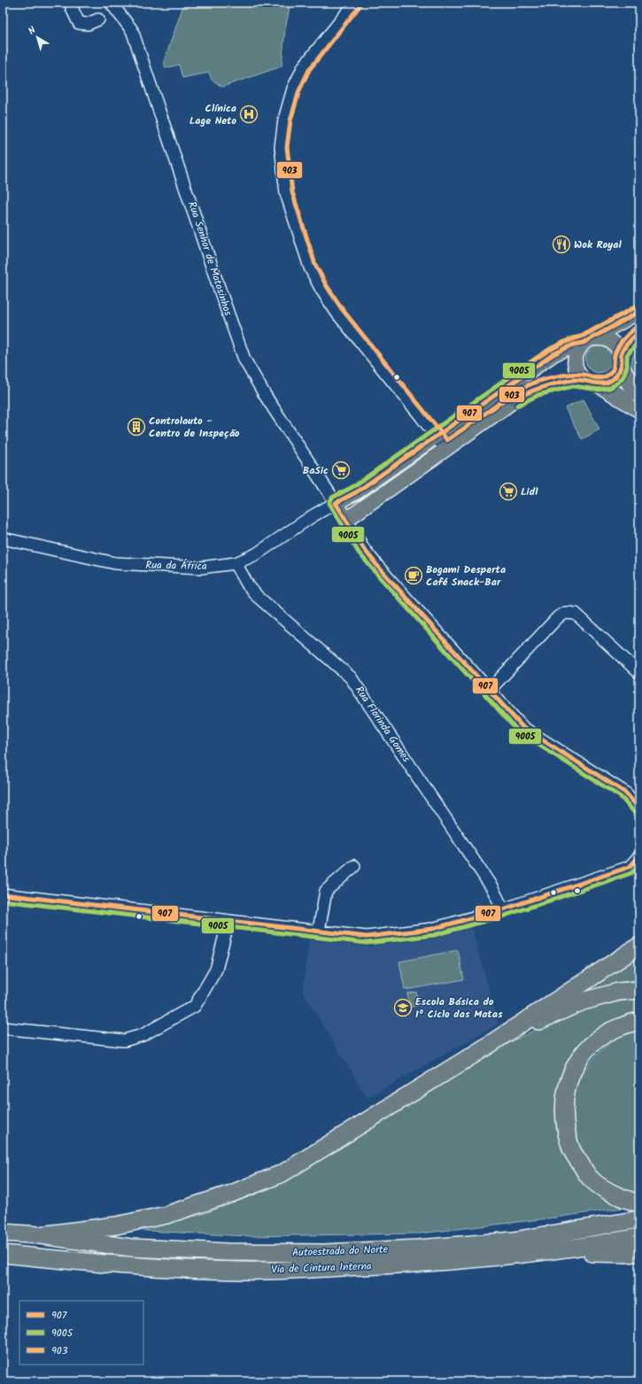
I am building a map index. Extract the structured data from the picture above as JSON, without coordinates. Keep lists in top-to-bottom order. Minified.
{"streets":{"highway":["Autoestrada do Norte","Via de Cintura Interna"],"street":["Rua Senhor de Matosinhos","Rua da África","Rua Florinda Gomes"]},"crossings":[["Rua Senhor de Matosinhos","Rua da África"],["Rua da África","Rua Florinda Gomes"]],"places":{"hospital":["Clínica Lage Neto"],"restaurant":["Wok Royal"],"building":["Controlauto - Centro de Inspeção"],"supermarket":["BaSic","Lidl"],"cafe":["Bogami Desperta Café Snack-Bar"],"school or university":["Escola Básica do 1º Ciclo das Matas"]},"lines":["transit line 903","transit line 9005","transit line 907"],"legend":["907","9005","903"],"north":"top left"}
